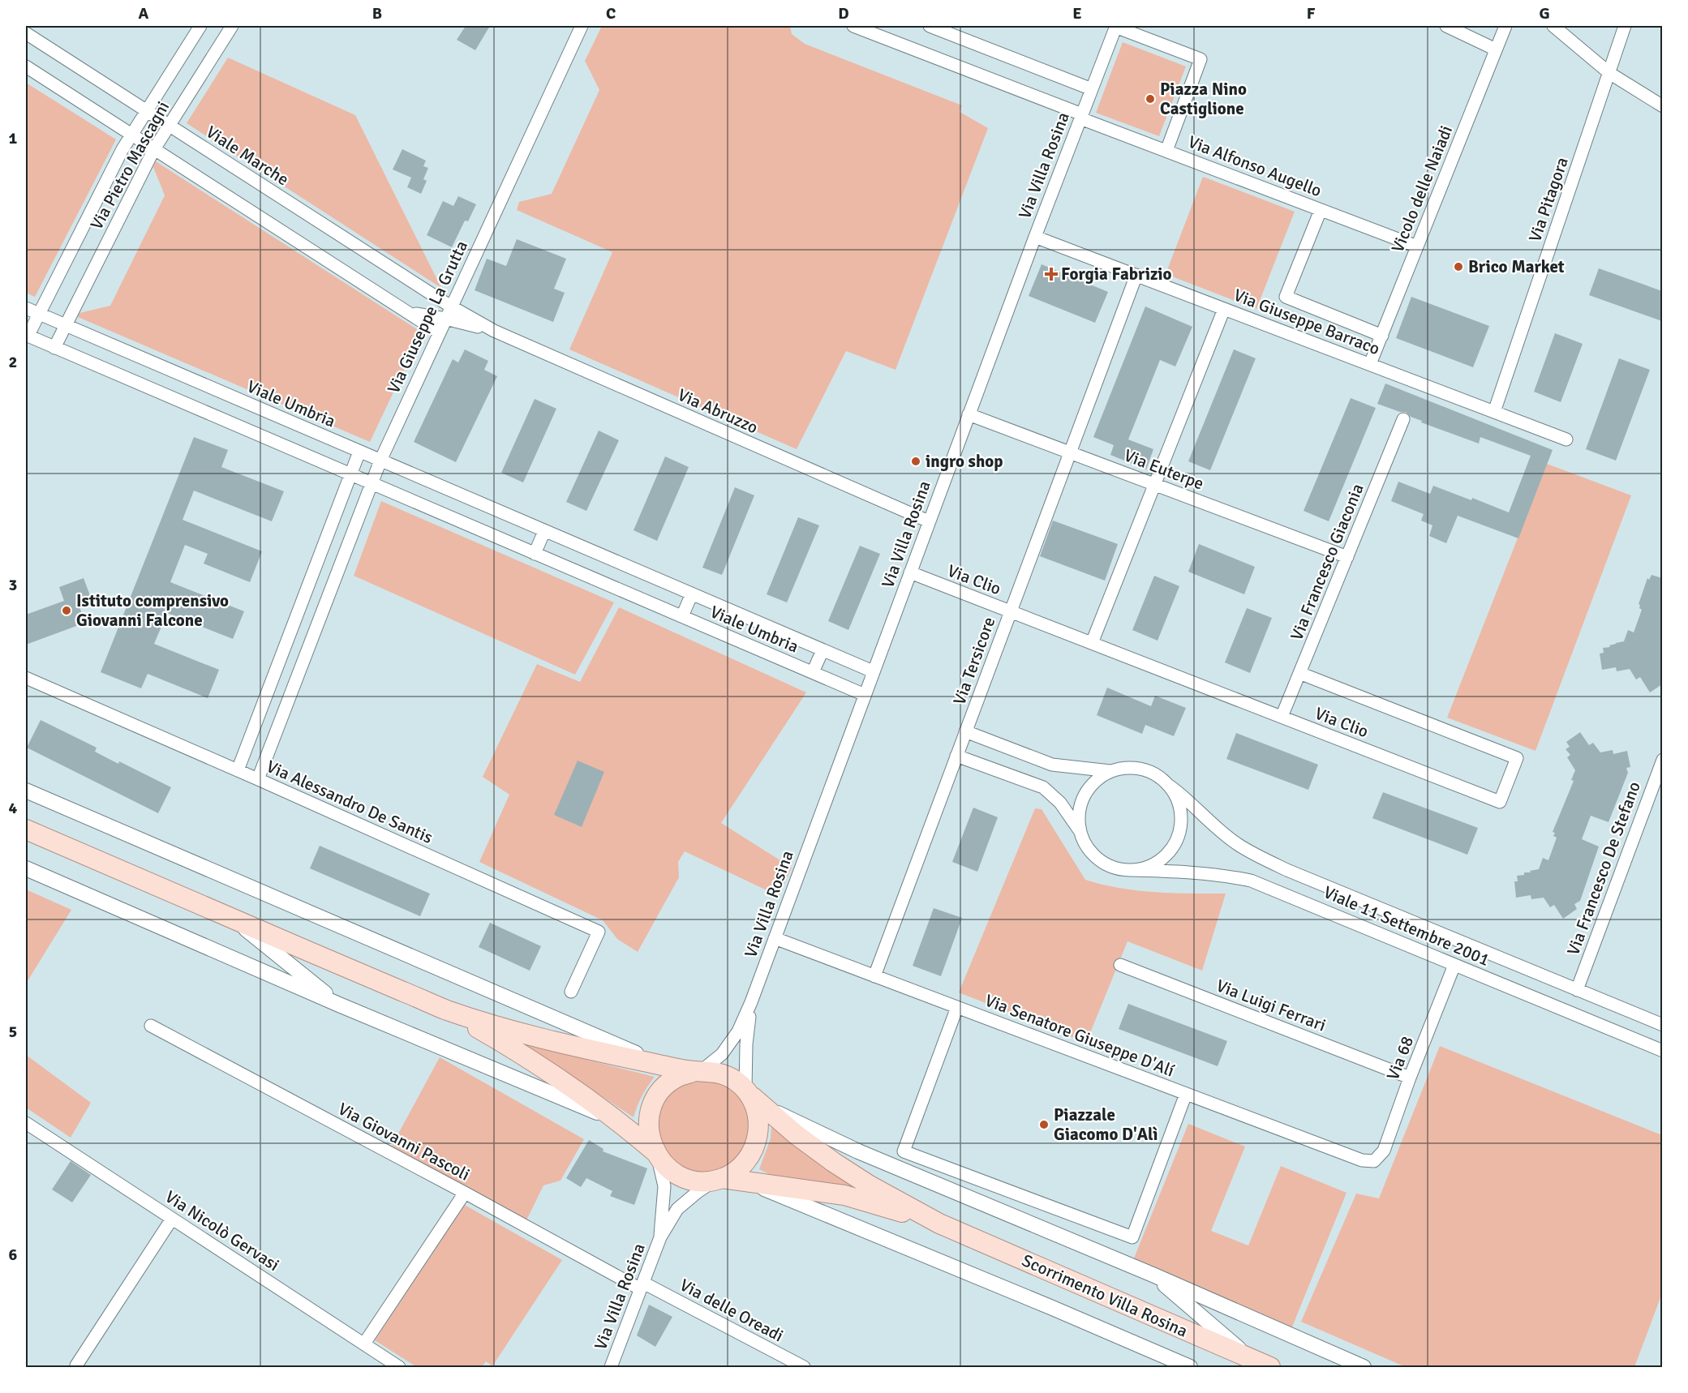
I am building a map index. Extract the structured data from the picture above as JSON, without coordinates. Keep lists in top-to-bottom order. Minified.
{"streets":{"main road":["Scorrimento Villa Rosina"],"street":["Viale Marche","Via Pietro Mascagni","Via Villa Rosina","Via Alfonso Augello","Vicolo delle Naiadi","Via Pitagora","Via Giuseppe La Grutta","Via Giuseppe Barraco","Viale Umbria","Via Abruzzo","Via Euterpe","Via Francesco Giaconia","Via Clio","Via Tersicore","Via Alessandro De Santis","Via Francesco De Stefano","Viale 11 Settembre 2001","Via Luigi Ferrari","Via Senatore Giuseppe D'Alí","Via 68","Via Giovanni Pascoli","Via Nicolò Gervasi","Via delle Oreadi"]},"crossings":[["Viale Marche","Via Pietro Mascagni"],["Viale Marche","Via Giuseppe La Grutta"],["Viale Marche","Via Abruzzo"],["Via Pietro Mascagni","Viale Umbria"],["Via Villa Rosina","Via Alfonso Augello"],["Via Villa Rosina","Via Giuseppe Barraco"],["Via Villa Rosina","Viale Umbria"],["Via Villa Rosina","Via Abruzzo"],["Via Villa Rosina","Via Euterpe"],["Via Villa Rosina","Via Clio"],["Via Villa Rosina","Via Senatore Giuseppe D'Alí"],["Via Villa Rosina","Via Giovanni Pascoli"],["Via Villa Rosina","Scorrimento Villa Rosina"],["Via Villa Rosina","Via delle Oreadi"],["Via Alfonso Augello","Vicolo delle Naiadi"],["Vicolo delle Naiadi","Via Giuseppe Barraco"],["Via Pitagora","Via Giuseppe Barraco"],["Via Giuseppe La Grutta","Viale Umbria"],["Via Giuseppe La Grutta","Via Abruzzo"],["Via Giuseppe La Grutta","Via Alessandro De Santis"],["Via Giuseppe Barraco","Via Tersicore"],["Via Euterpe","Via Francesco Giaconia"],["Via Euterpe","Via Tersicore"],["Via Francesco Giaconia","Via Clio"],["Via Clio","Via Tersicore"],["Via Tersicore","Via Senatore Giuseppe D'Alí"],["Via Francesco De Stefano","Viale 11 Settembre 2001"],["Viale 11 Settembre 2001","Via 68"],["Via Luigi Ferrari","Via 68"],["Via Senatore Giuseppe D'Alí","Via 68"],["Via Giovanni Pascoli","Via delle Oreadi"]],"places":{"other":["Piazza Nino Castiglione","Brico Market","ingro shop","Istituto comprensivo Giovanni Falcone","Piazzale Giacomo D'Alì"],"health":["Forgia Fabrizio"]},"grid":{"columns":["A","B","C","D","E","F","G"],"rows":["1","2","3","4","5","6"]}}
